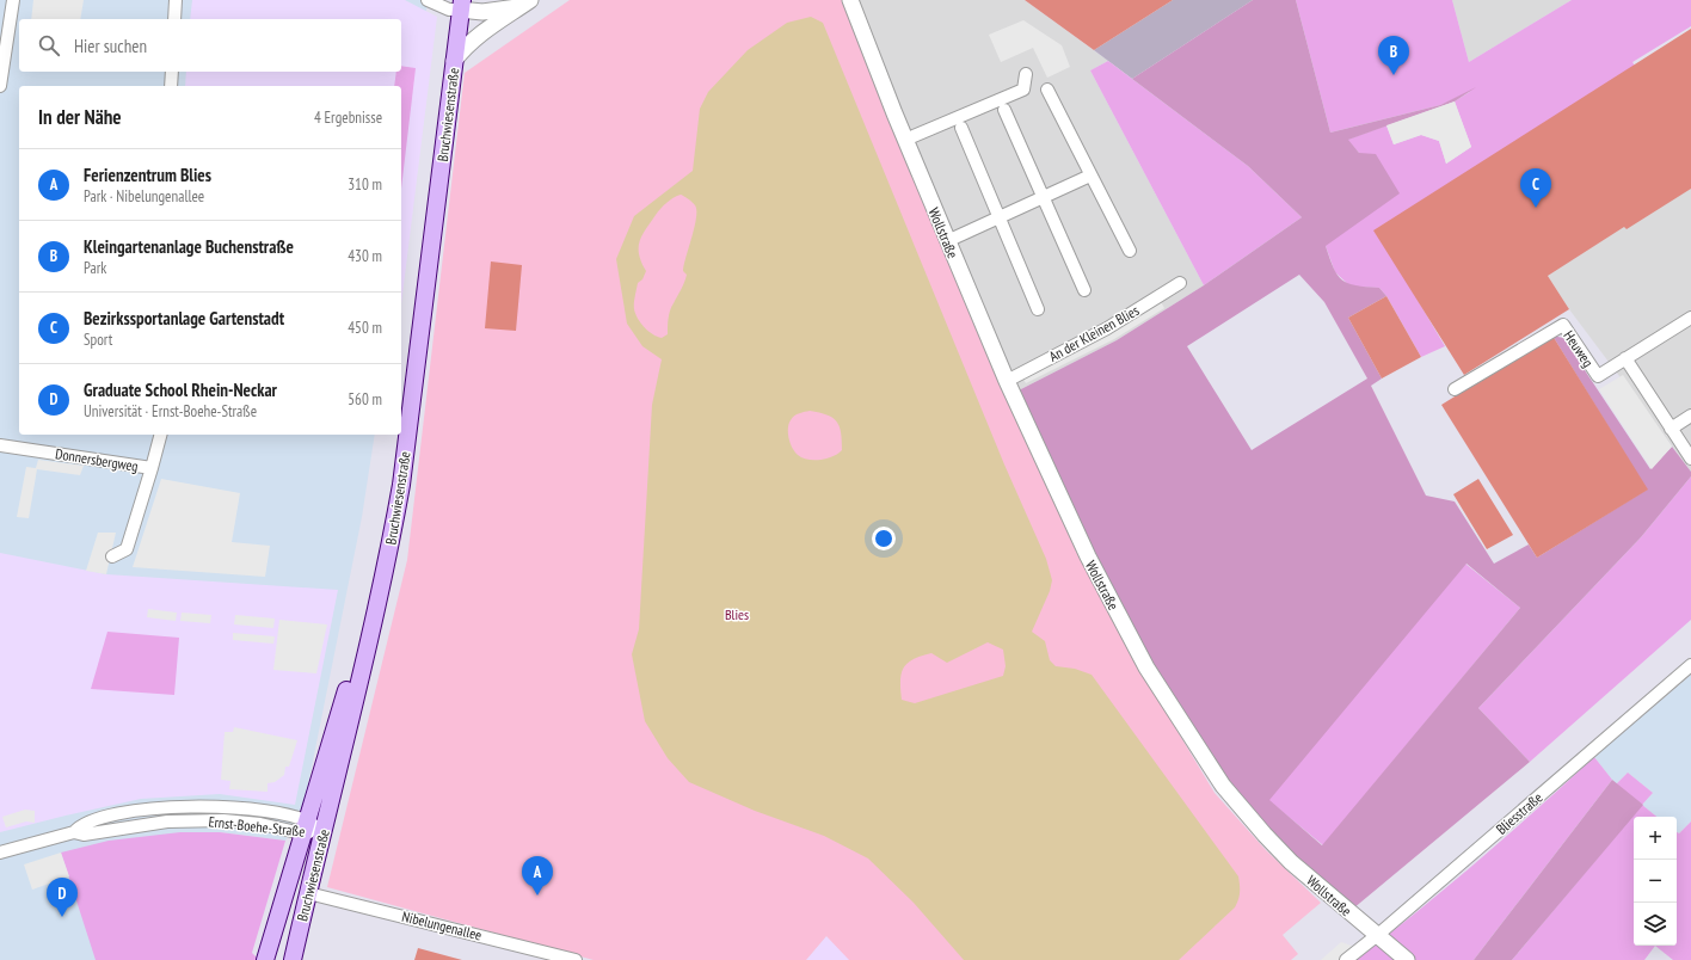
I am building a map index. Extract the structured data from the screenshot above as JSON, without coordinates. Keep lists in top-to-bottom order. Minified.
{"streets":{"main road":["Bruchwiesenstraße"],"street":["Wollstraße","An der Kleinen Blies","Heuweg","Donnersbergweg","Bliesstraße","Ernst-Boehe-Straße","Nibelungenallee"]},"crossings":[["Bruchwiesenstraße","Ernst-Boehe-Straße"],["Bruchwiesenstraße","Nibelungenallee"],["Wollstraße","An der Kleinen Blies"],["Wollstraße","Bliesstraße"]],"parks":["Blies"],"page":{"search":"Hier suchen","pins":["B","C","A","D"],"heading":["In der Nähe","4 Ergebnisse"],"list":[{"mark":"A","name":"Ferienzentrum Blies","note":"Park · Nibelungenallee","value":"310 m"},{"mark":"B","name":"Kleingartenanlage Buchenstraße","note":"Park","value":"430 m"},{"mark":"C","name":"Bezirkssportanlage Gartenstadt","note":"Sport","value":"450 m"},{"mark":"D","name":"Graduate School Rhein-Neckar","note":"Universität · Ernst-Boehe-Straße","value":"560 m"}],"map_buttons":["+","−"]}}
